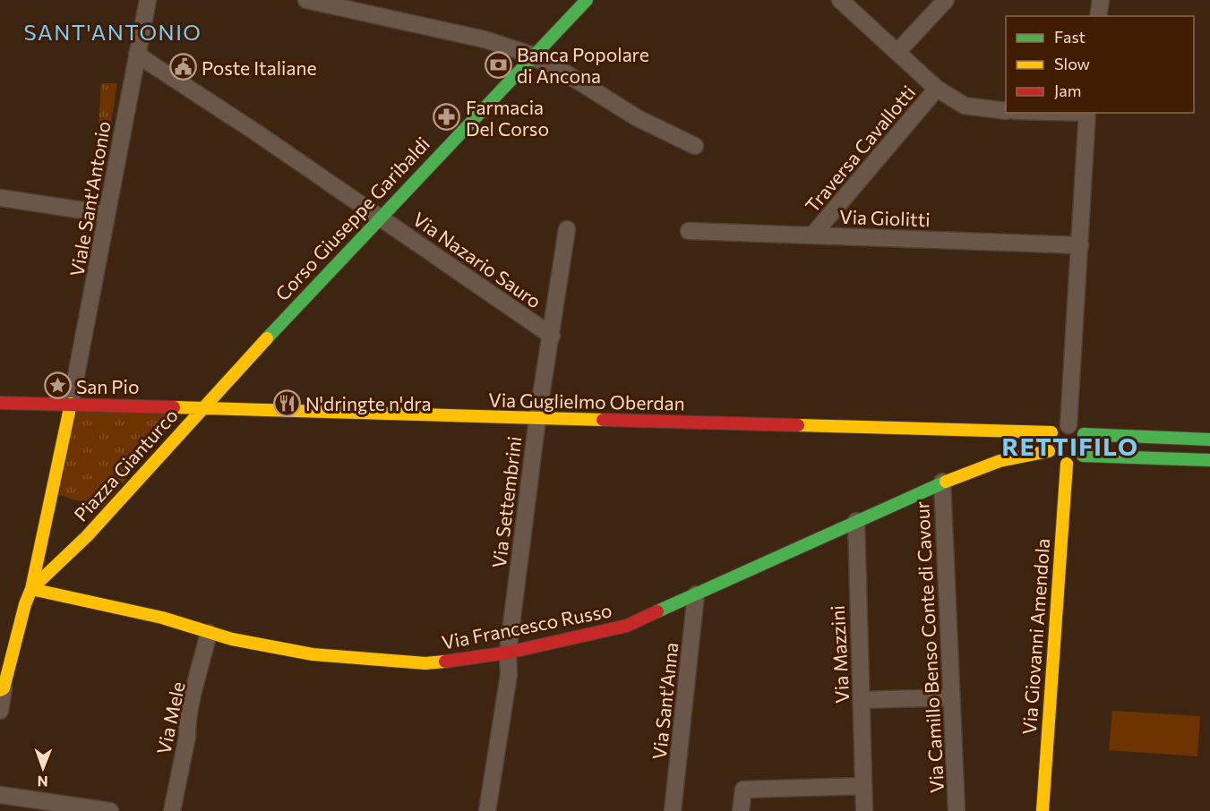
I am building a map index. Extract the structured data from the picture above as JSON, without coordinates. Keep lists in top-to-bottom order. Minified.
{"streets":{"street":["Traversa Cavallotti","Viale Sant'Antonio","Via Giolitti","Corso Giuseppe Garibaldi","Via Nazario Sauro","Via Guglielmo Oberdan","Piazza Gianturco","Via Settembrini","Via Francesco Russo","Via Giovanni Amendola","Via Camillo Benso Conte di Cavour","Via Mazzini","Via Sant'Anna","Via Mele"]},"crossings":[["Traversa Cavallotti","Via Giolitti"],["Viale Sant'Antonio","Via Nazario Sauro"],["Viale Sant'Antonio","Piazza Gianturco"],["Corso Giuseppe Garibaldi","Via Nazario Sauro"],["Corso Giuseppe Garibaldi","Via Guglielmo Oberdan"],["Corso Giuseppe Garibaldi","Piazza Gianturco"],["Via Nazario Sauro","Via Settembrini"],["Via Guglielmo Oberdan","Piazza Gianturco"],["Via Guglielmo Oberdan","Via Settembrini"],["Via Guglielmo Oberdan","Via Francesco Russo"],["Piazza Gianturco","Via Francesco Russo"],["Via Settembrini","Via Francesco Russo"],["Via Francesco Russo","Via Camillo Benso Conte di Cavour"],["Via Francesco Russo","Via Mazzini"],["Via Francesco Russo","Via Sant'Anna"],["Via Francesco Russo","Via Mele"]],"districts":["SANT'ANTONIO","RETTIFILO"],"places":{"bank":["Banca Popolare di Ancona"],"public building":["Poste Italiane"],"pharmacy":["Farmacia Del Corso"],"place":["San Pio"],"restaurant":["N'dringte n'dra"]},"legend":["Fast","Slow","Jam"],"north":"bottom"}
